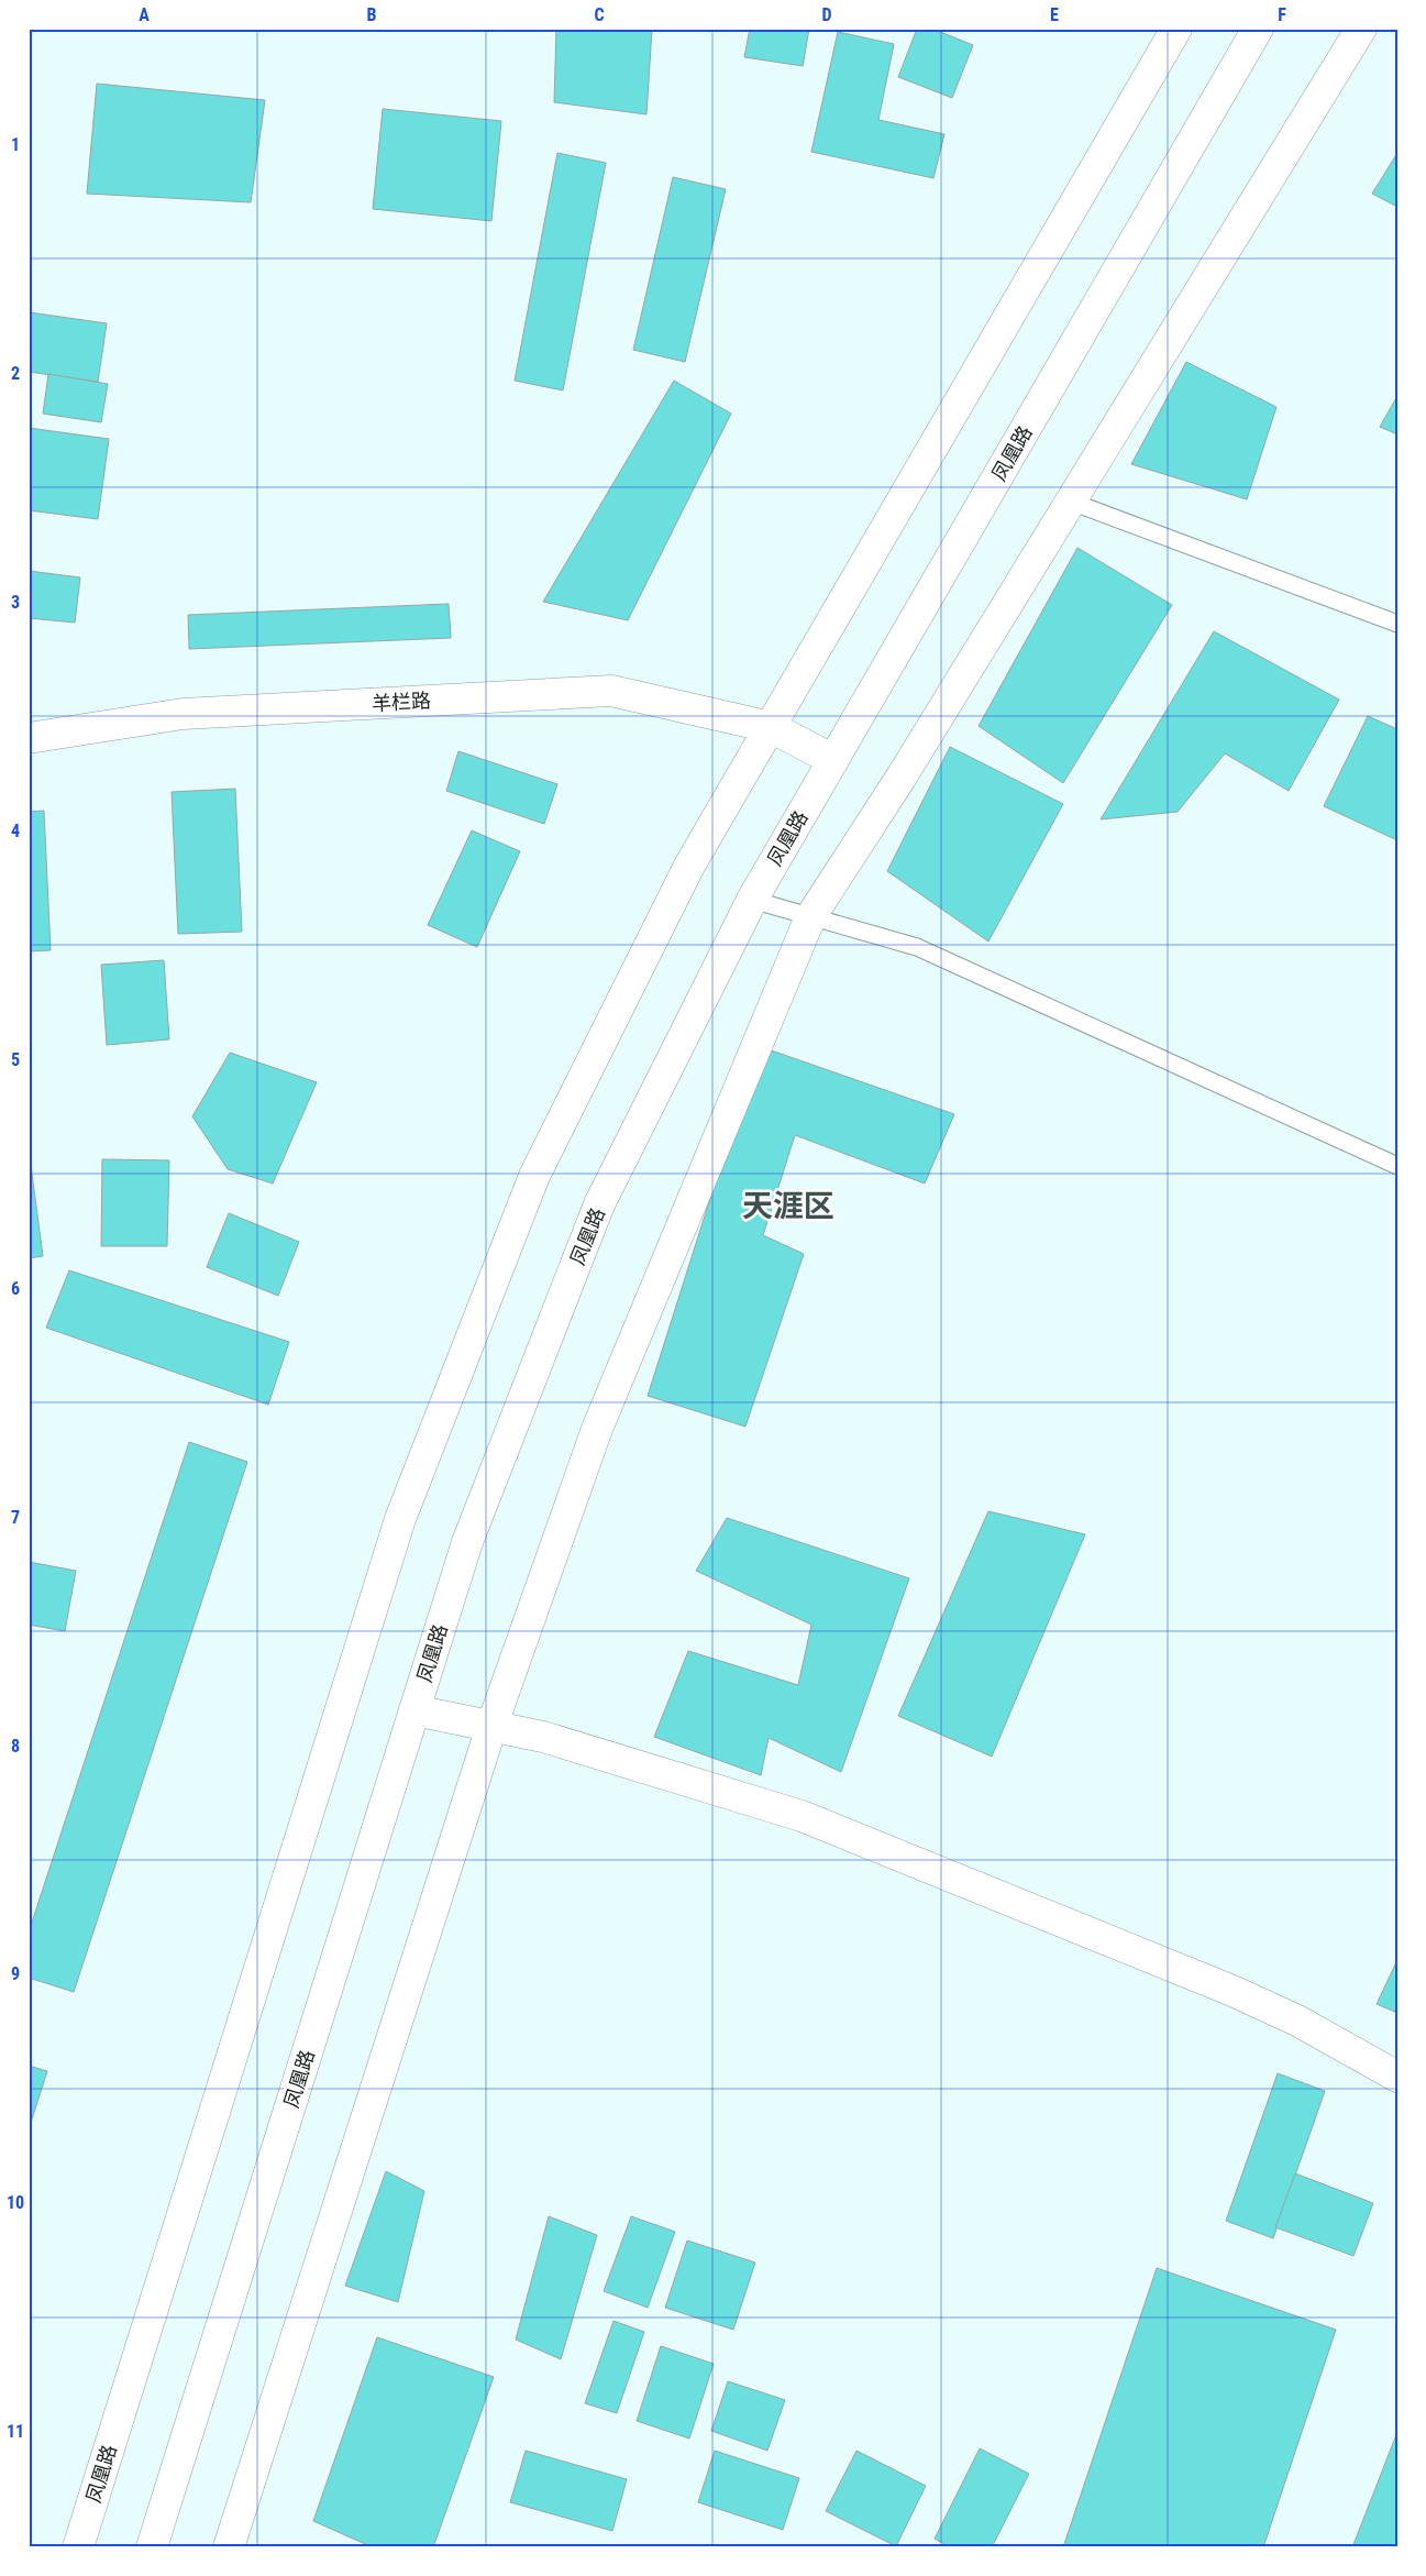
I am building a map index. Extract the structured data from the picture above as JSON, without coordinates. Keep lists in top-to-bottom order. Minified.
{"streets":{"main road":["凤凰路","羊栏路"]},"crossings":[["凤凰路","羊栏路"]],"districts":["天涯区"],"grid":{"columns":["A","B","C","D","E","F"],"rows":["1","2","3","4","5","6","7","8","9","10","11"]}}
